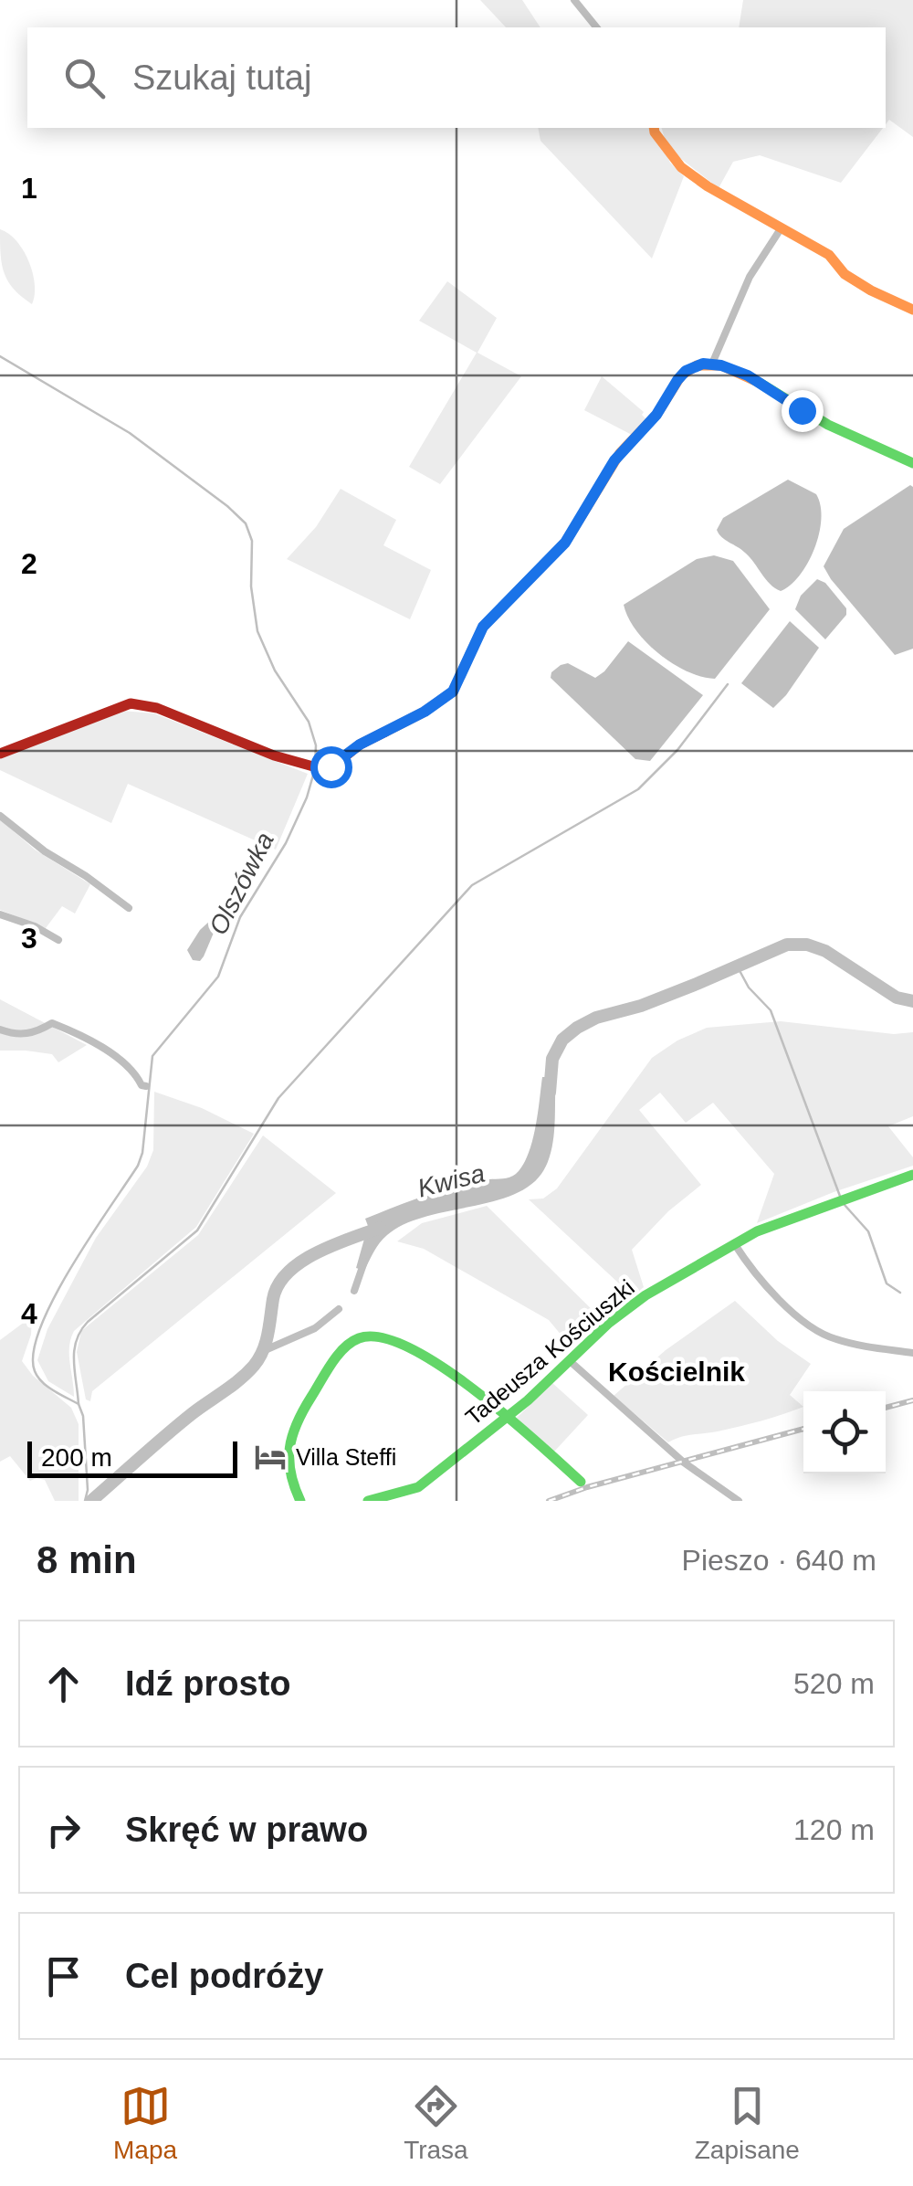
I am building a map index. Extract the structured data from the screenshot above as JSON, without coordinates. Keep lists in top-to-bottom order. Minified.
{"streets":{"street":["Tadeusza Kościuszki"]},"districts":["Kościelnik"],"water":["Olszówka","Kwisa"],"places":{"hotel":["Villa Steffi"]},"scale_bar":"200 m","page":{"search":"Szukaj tutaj","scale":"200 m","heading":["8 min","Pieszo · 640 m"],"list":[["Idź prosto","520 m"],["Skręć w prawo","120 m"],"Cel podróży"],"nav":["Mapa","Trasa","Zapisane"]},"grid":{"rows":["1","2","3","4"]}}
